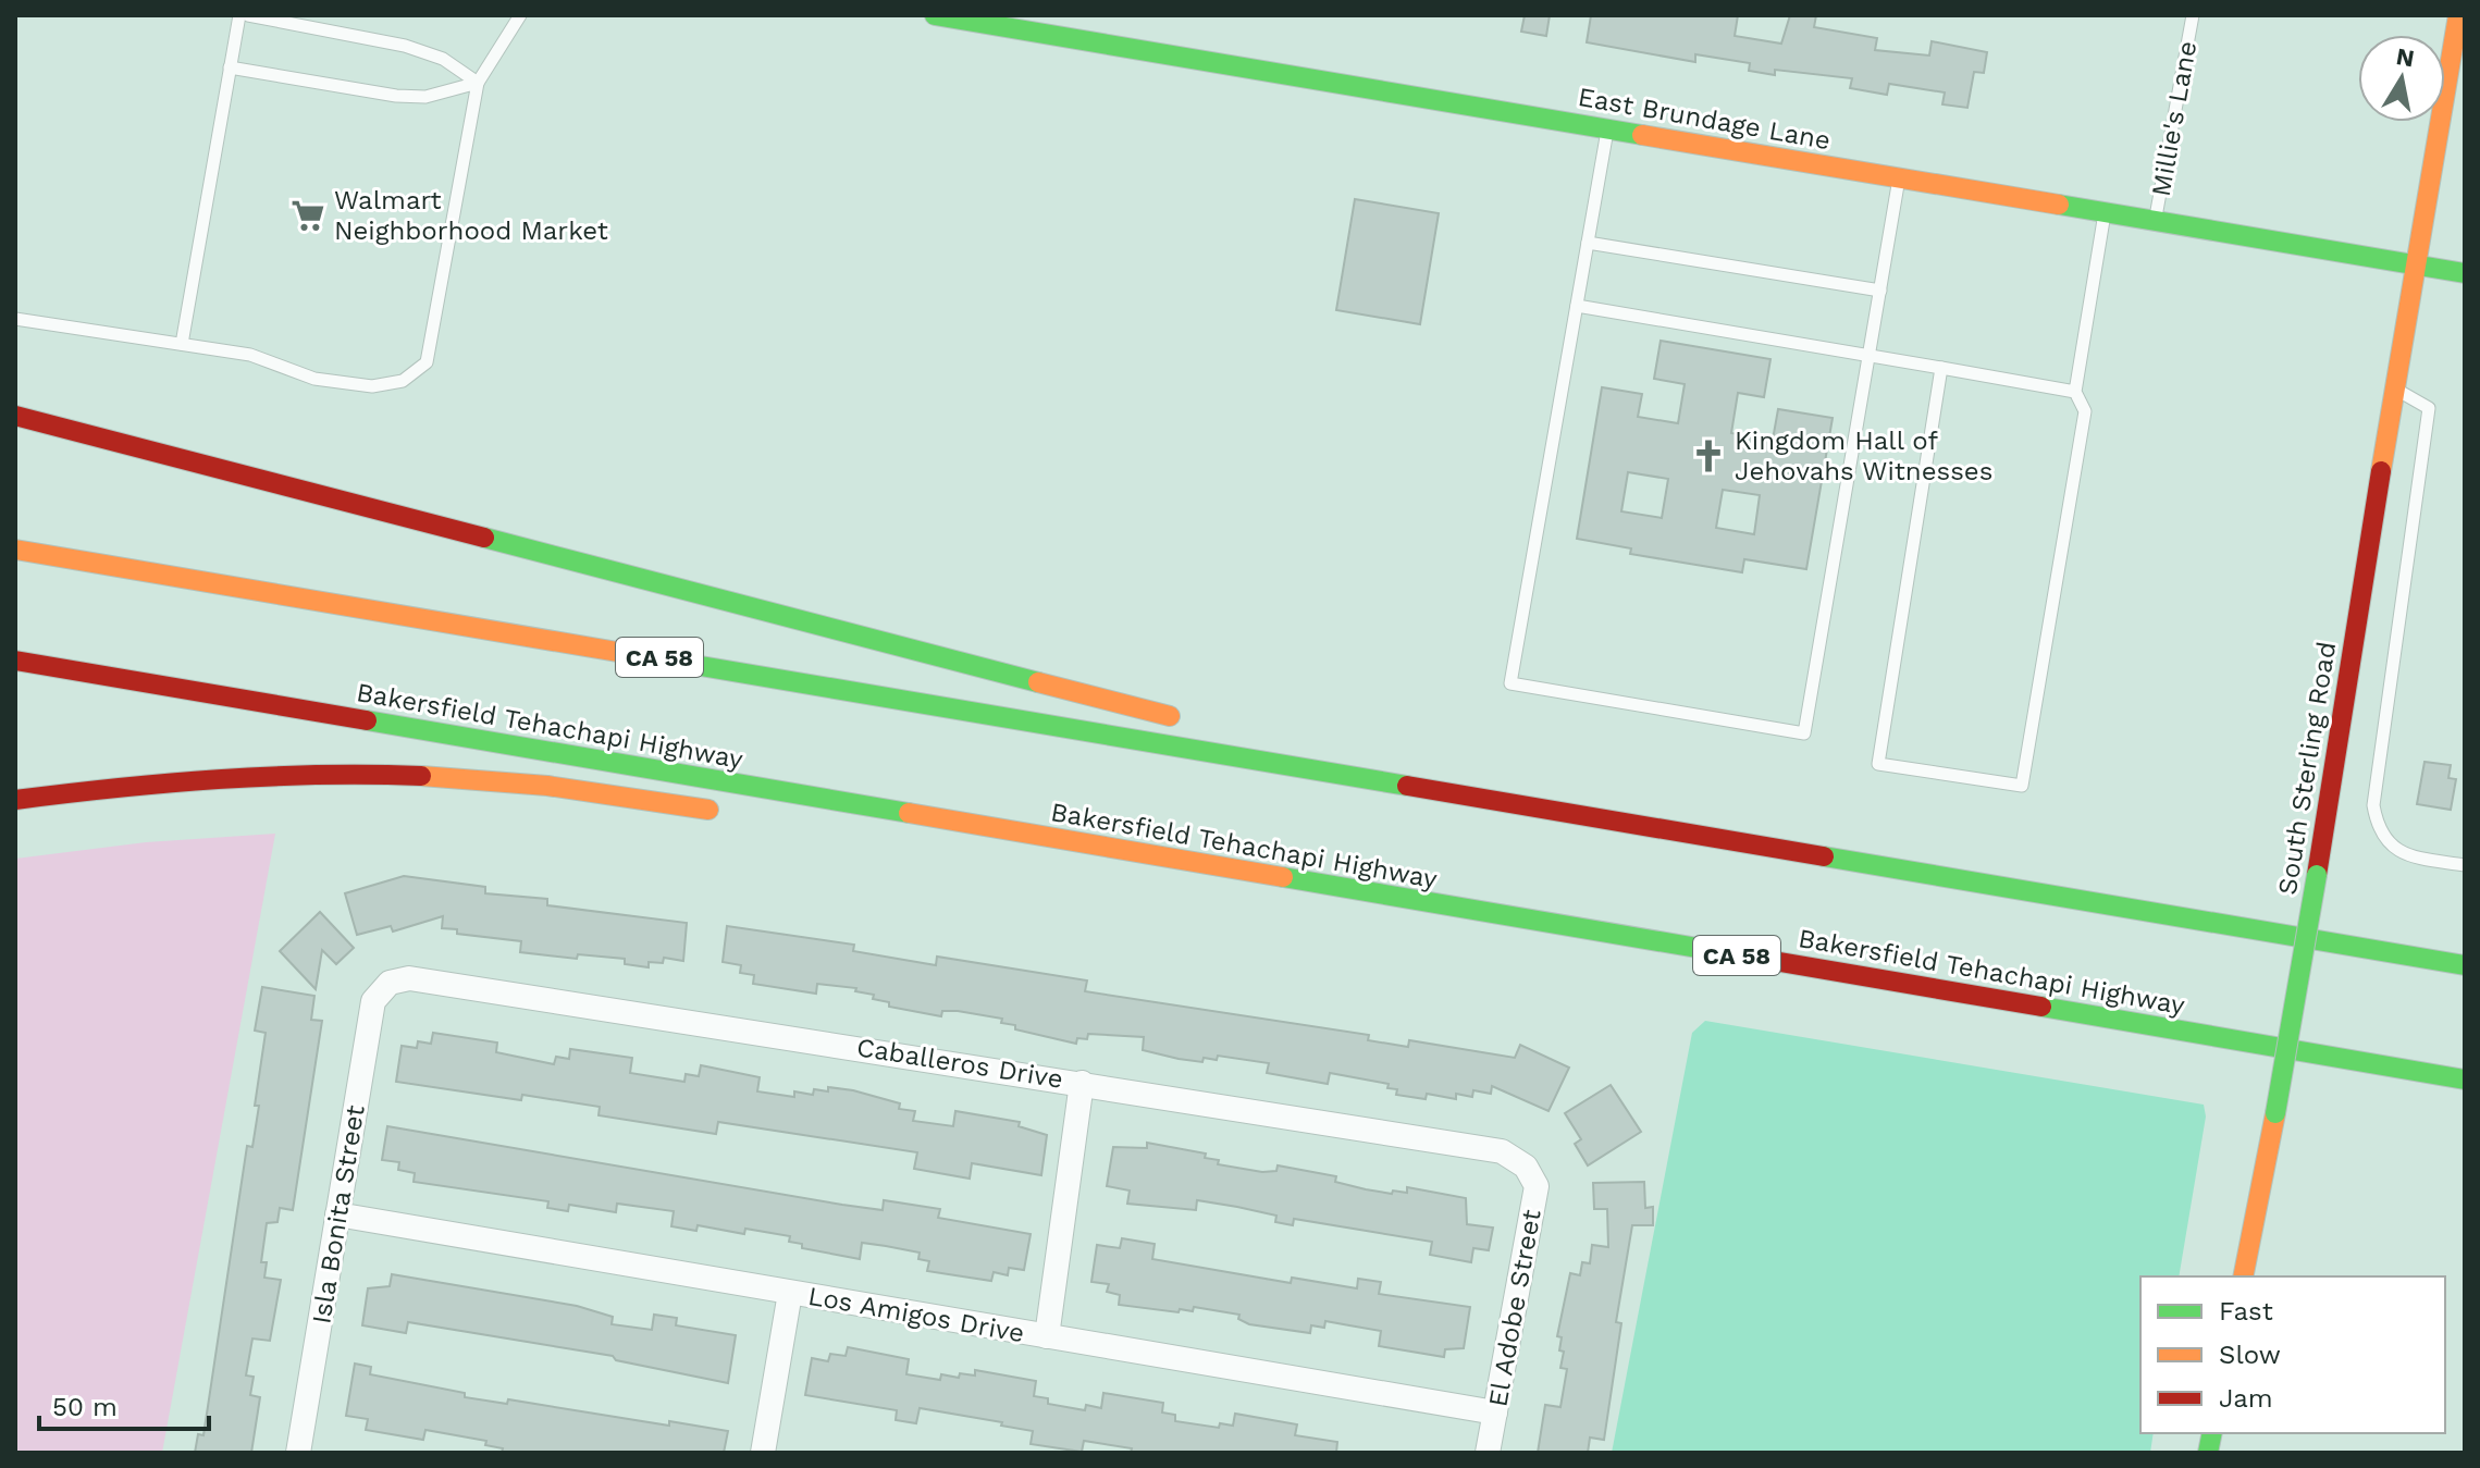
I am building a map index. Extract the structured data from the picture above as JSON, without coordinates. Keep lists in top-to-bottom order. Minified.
{"streets":{"main road":["East Brundage Lane","CA 58","Bakersfield Tehachapi Highway","South Sterling Road"],"street":["Caballeros Drive","Isla Bonita Street","El Adobe Street","Los Amigos Drive"],"lane":["Millie's Lane"]},"crossings":[["East Brundage Lane","Millie's Lane"],["East Brundage Lane","South Sterling Road"],["Caballeros Drive","Isla Bonita Street"],["Caballeros Drive","El Adobe Street"],["Isla Bonita Street","Los Amigos Drive"],["El Adobe Street","Los Amigos Drive"]],"places":{"supermarket":["Walmart Neighborhood Market"],"church":["Kingdom Hall of Jehovahs Witnesses"]},"legend":["Fast","Slow","Jam"],"scale_bar":"50 m","north":"top"}
